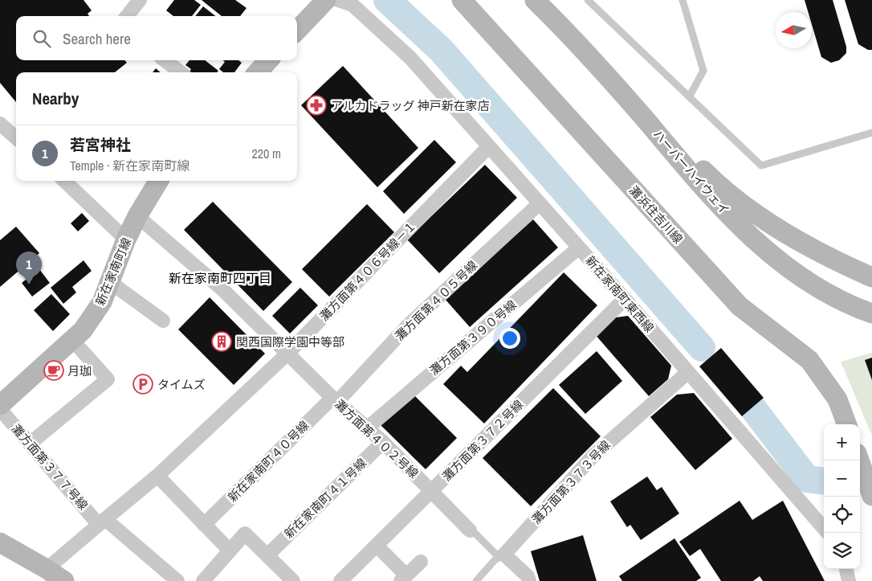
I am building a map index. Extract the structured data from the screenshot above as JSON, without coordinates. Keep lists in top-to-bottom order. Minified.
{"streets":{"street":["ハーバーハイウェイ","灘浜住吉川線","灘方面第４０６号線－１","新在家南町線","新在家南町東西線","灘方面第４０５号線","灘方面第３９０号線","灘方面第４０２号線","灘方面第３７２号線","新在家南町４０号線","灘方面第３７７号線","灘方面第３７３号線","新在家南町４１号線"]},"crossings":[["灘方面第４０６号線－１","新在家南町東西線"],["灘方面第４０６号線－１","灘方面第４０２号線"],["灘方面第４０６号線－１","灘方面第３７７号線"],["新在家南町線","灘方面第４０２号線"],["新在家南町東西線","灘方面第４０５号線"],["新在家南町東西線","灘方面第３９０号線"],["新在家南町東西線","灘方面第３７２号線"],["新在家南町東西線","灘方面第３７３号線"],["灘方面第４０５号線","灘方面第４０２号線"],["灘方面第４０５号線","新在家南町４０号線"],["灘方面第３９０号線","灘方面第４０２号線"],["灘方面第４０２号線","灘方面第３７２号線"],["灘方面第４０２号線","新在家南町４０号線"],["灘方面第４０２号線","灘方面第３７３号線"],["灘方面第４０２号線","新在家南町４１号線"]],"districts":["新在家南町四丁目"],"places":{"pharmacy":["アルカドラッグ 神戸新在家店"],"building":["関西国際学園中等部"],"cafe":["月珈"],"parking":["タイムズ"]},"north":"left","page":{"search":"Search here","heading":"Nearby","list":[{"mark":"1","name":"若宮神社","note":"Temple · 新在家南町線","value":"220 m"}],"pins":"1","map_buttons":["+","−"]}}
